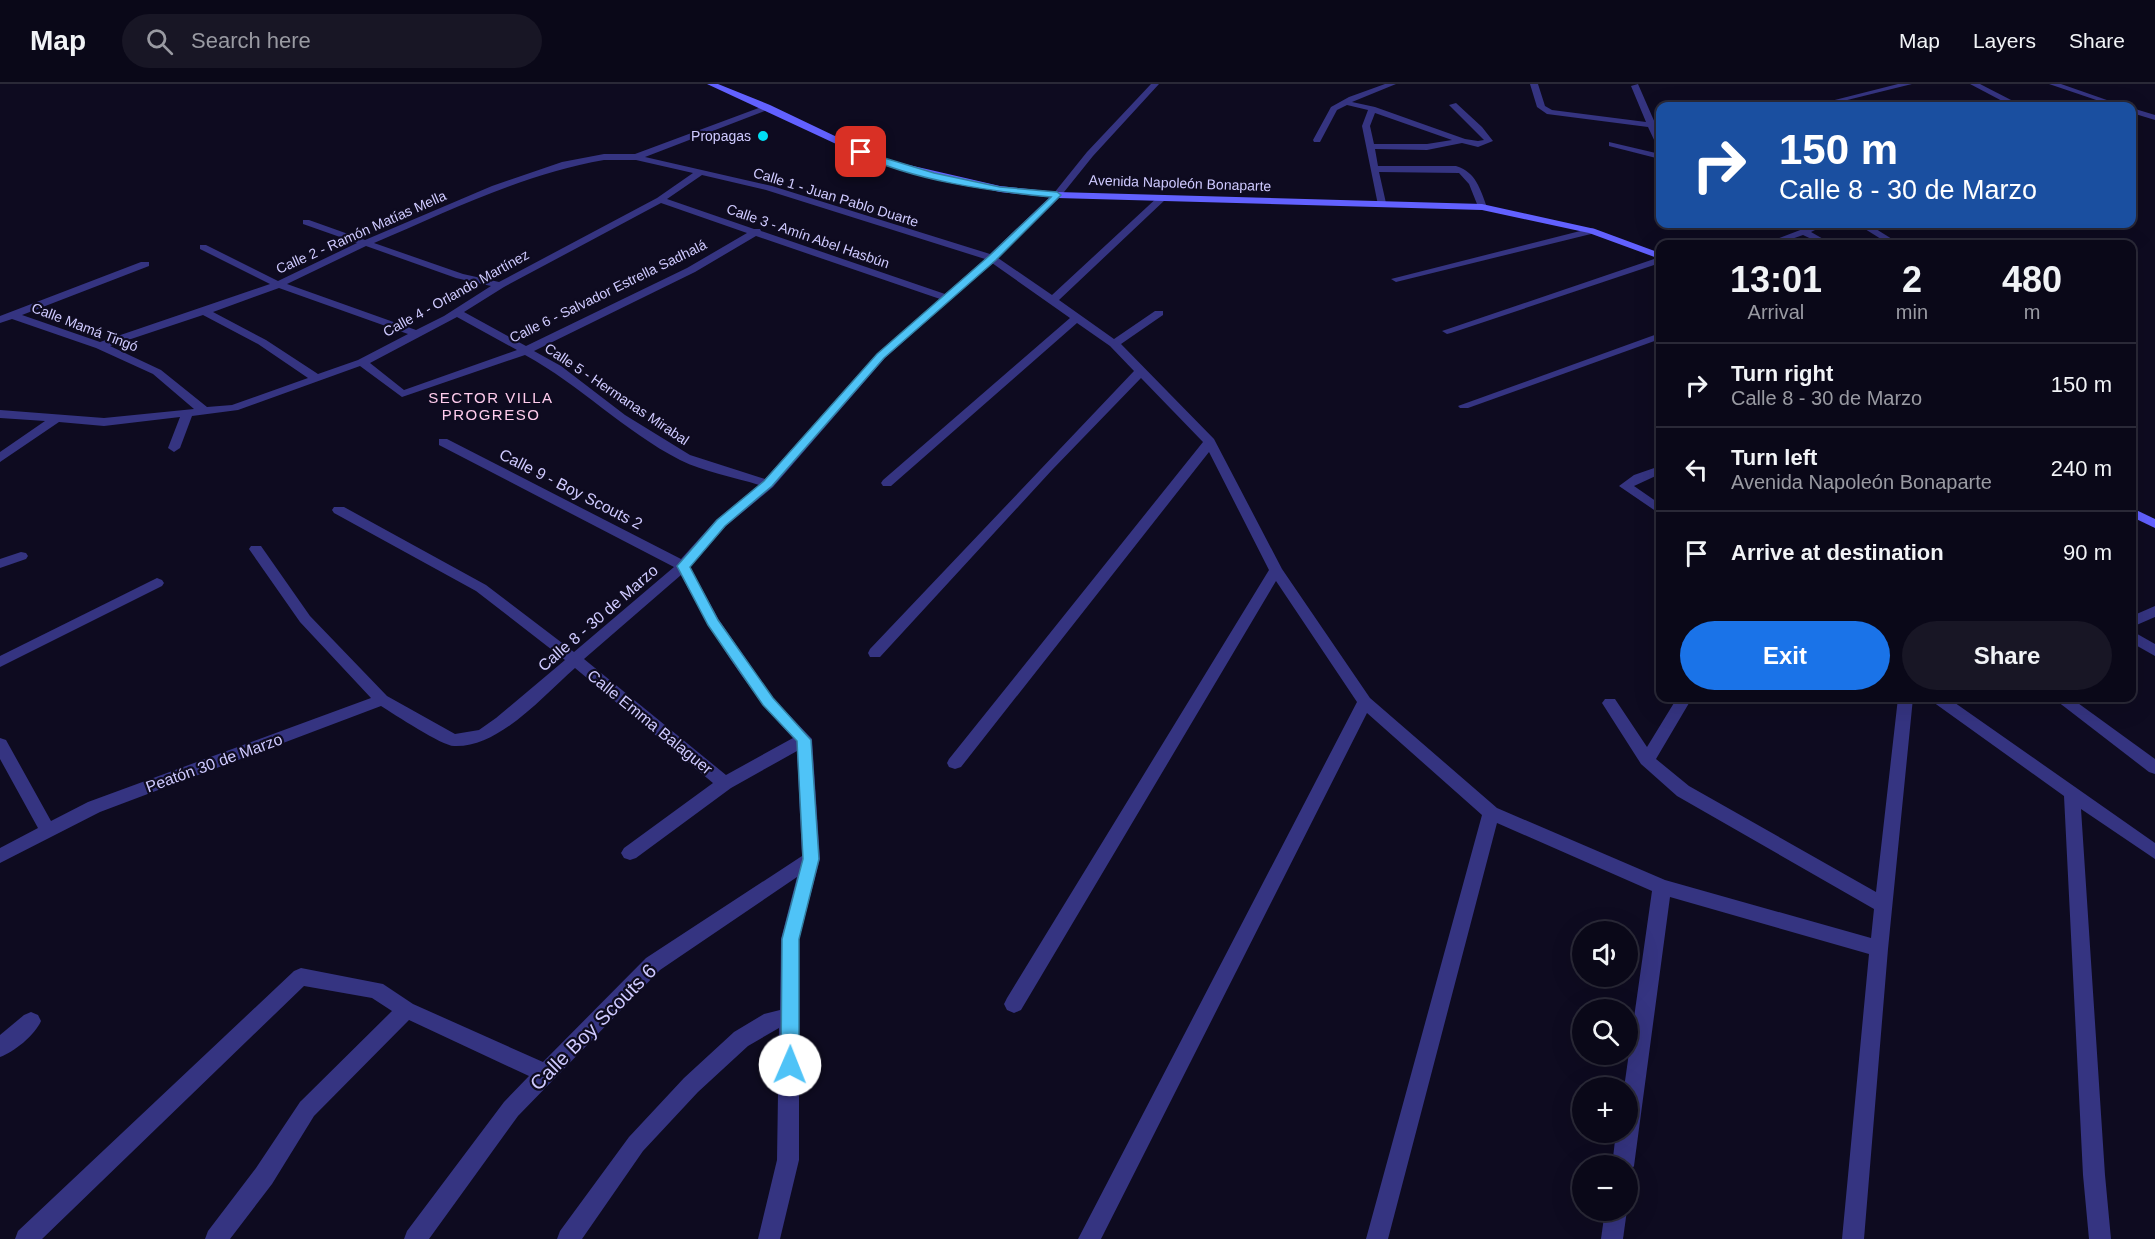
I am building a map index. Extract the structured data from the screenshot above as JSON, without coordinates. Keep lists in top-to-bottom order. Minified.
{"streets":{"main road":["Avenida Napoleón Bonaparte"],"street":["Calle 1 - Juan Pablo Duarte","Calle 2 - Ramón Matías Mella","Calle 3 - Amín Abel Hasbún","Calle 6 - Salvador Estrella Sadhalá","Calle 4 - Orlando Martínez","Calle Mamá Tingó","Calle 5 - Hermanas Mirabal","Calle 9 - Boy Scouts 2","Calle 8 - 30 de Marzo","Calle Emma Balaguer","Peatón 30 de Marzo","Calle Boy Scouts 6"]},"crossings":[["Avenida Napoleón Bonaparte","Calle 8 - 30 de Marzo"],["Calle 1 - Juan Pablo Duarte","Calle 2 - Ramón Matías Mella"],["Calle 1 - Juan Pablo Duarte","Calle 4 - Orlando Martínez"],["Calle 1 - Juan Pablo Duarte","Calle 8 - 30 de Marzo"],["Calle 2 - Ramón Matías Mella","Calle Mamá Tingó"],["Calle 3 - Amín Abel Hasbún","Calle 6 - Salvador Estrella Sadhalá"],["Calle 3 - Amín Abel Hasbún","Calle 4 - Orlando Martínez"],["Calle 3 - Amín Abel Hasbún","Calle 8 - 30 de Marzo"],["Calle 6 - Salvador Estrella Sadhalá","Calle 4 - Orlando Martínez"],["Calle 6 - Salvador Estrella Sadhalá","Calle 5 - Hermanas Mirabal"],["Calle 4 - Orlando Martínez","Calle Mamá Tingó"],["Calle 4 - Orlando Martínez","Calle 5 - Hermanas Mirabal"],["Calle 5 - Hermanas Mirabal","Calle 8 - 30 de Marzo"],["Calle 9 - Boy Scouts 2","Calle 8 - 30 de Marzo"],["Calle 8 - 30 de Marzo","Calle Emma Balaguer"],["Calle 8 - 30 de Marzo","Peatón 30 de Marzo"]],"districts":["SECTOR VILLA PROGRESO"],"places":["Propagas"],"page":{"header":"Map","search":"Search here","nav":["Map","Layers","Share"],"turn":["150 m","Calle 8 - 30 de Marzo"],"eta":["13:01","Arrival","2","min","480","m"],"list":[{"name":"Turn right","note":"Calle 8 - 30 de Marzo","value":"150 m"},{"name":"Turn left","note":"Avenida Napoleón Bonaparte","value":"240 m"},{"name":"Arrive at destination","value":"90 m"}],"buttons":["Exit","Share"],"map_buttons":["+","−"]}}
